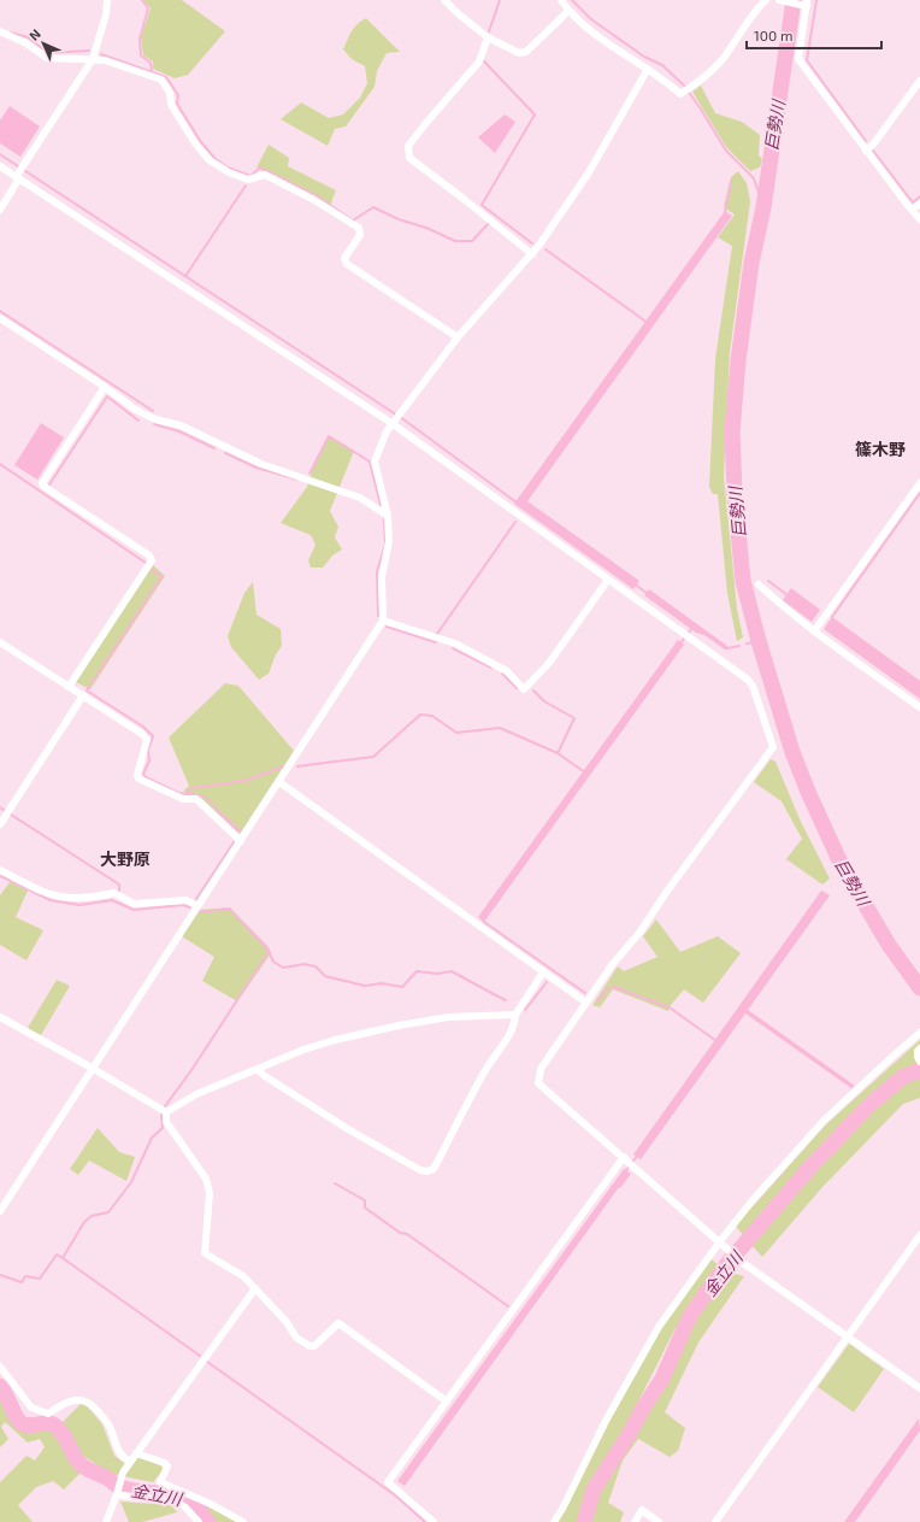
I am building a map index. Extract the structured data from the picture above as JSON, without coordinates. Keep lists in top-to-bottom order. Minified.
{"districts":["篠木野","大野原"],"water":["巨勢川","金立川"],"scale_bar":"100 m","north":"top left"}
